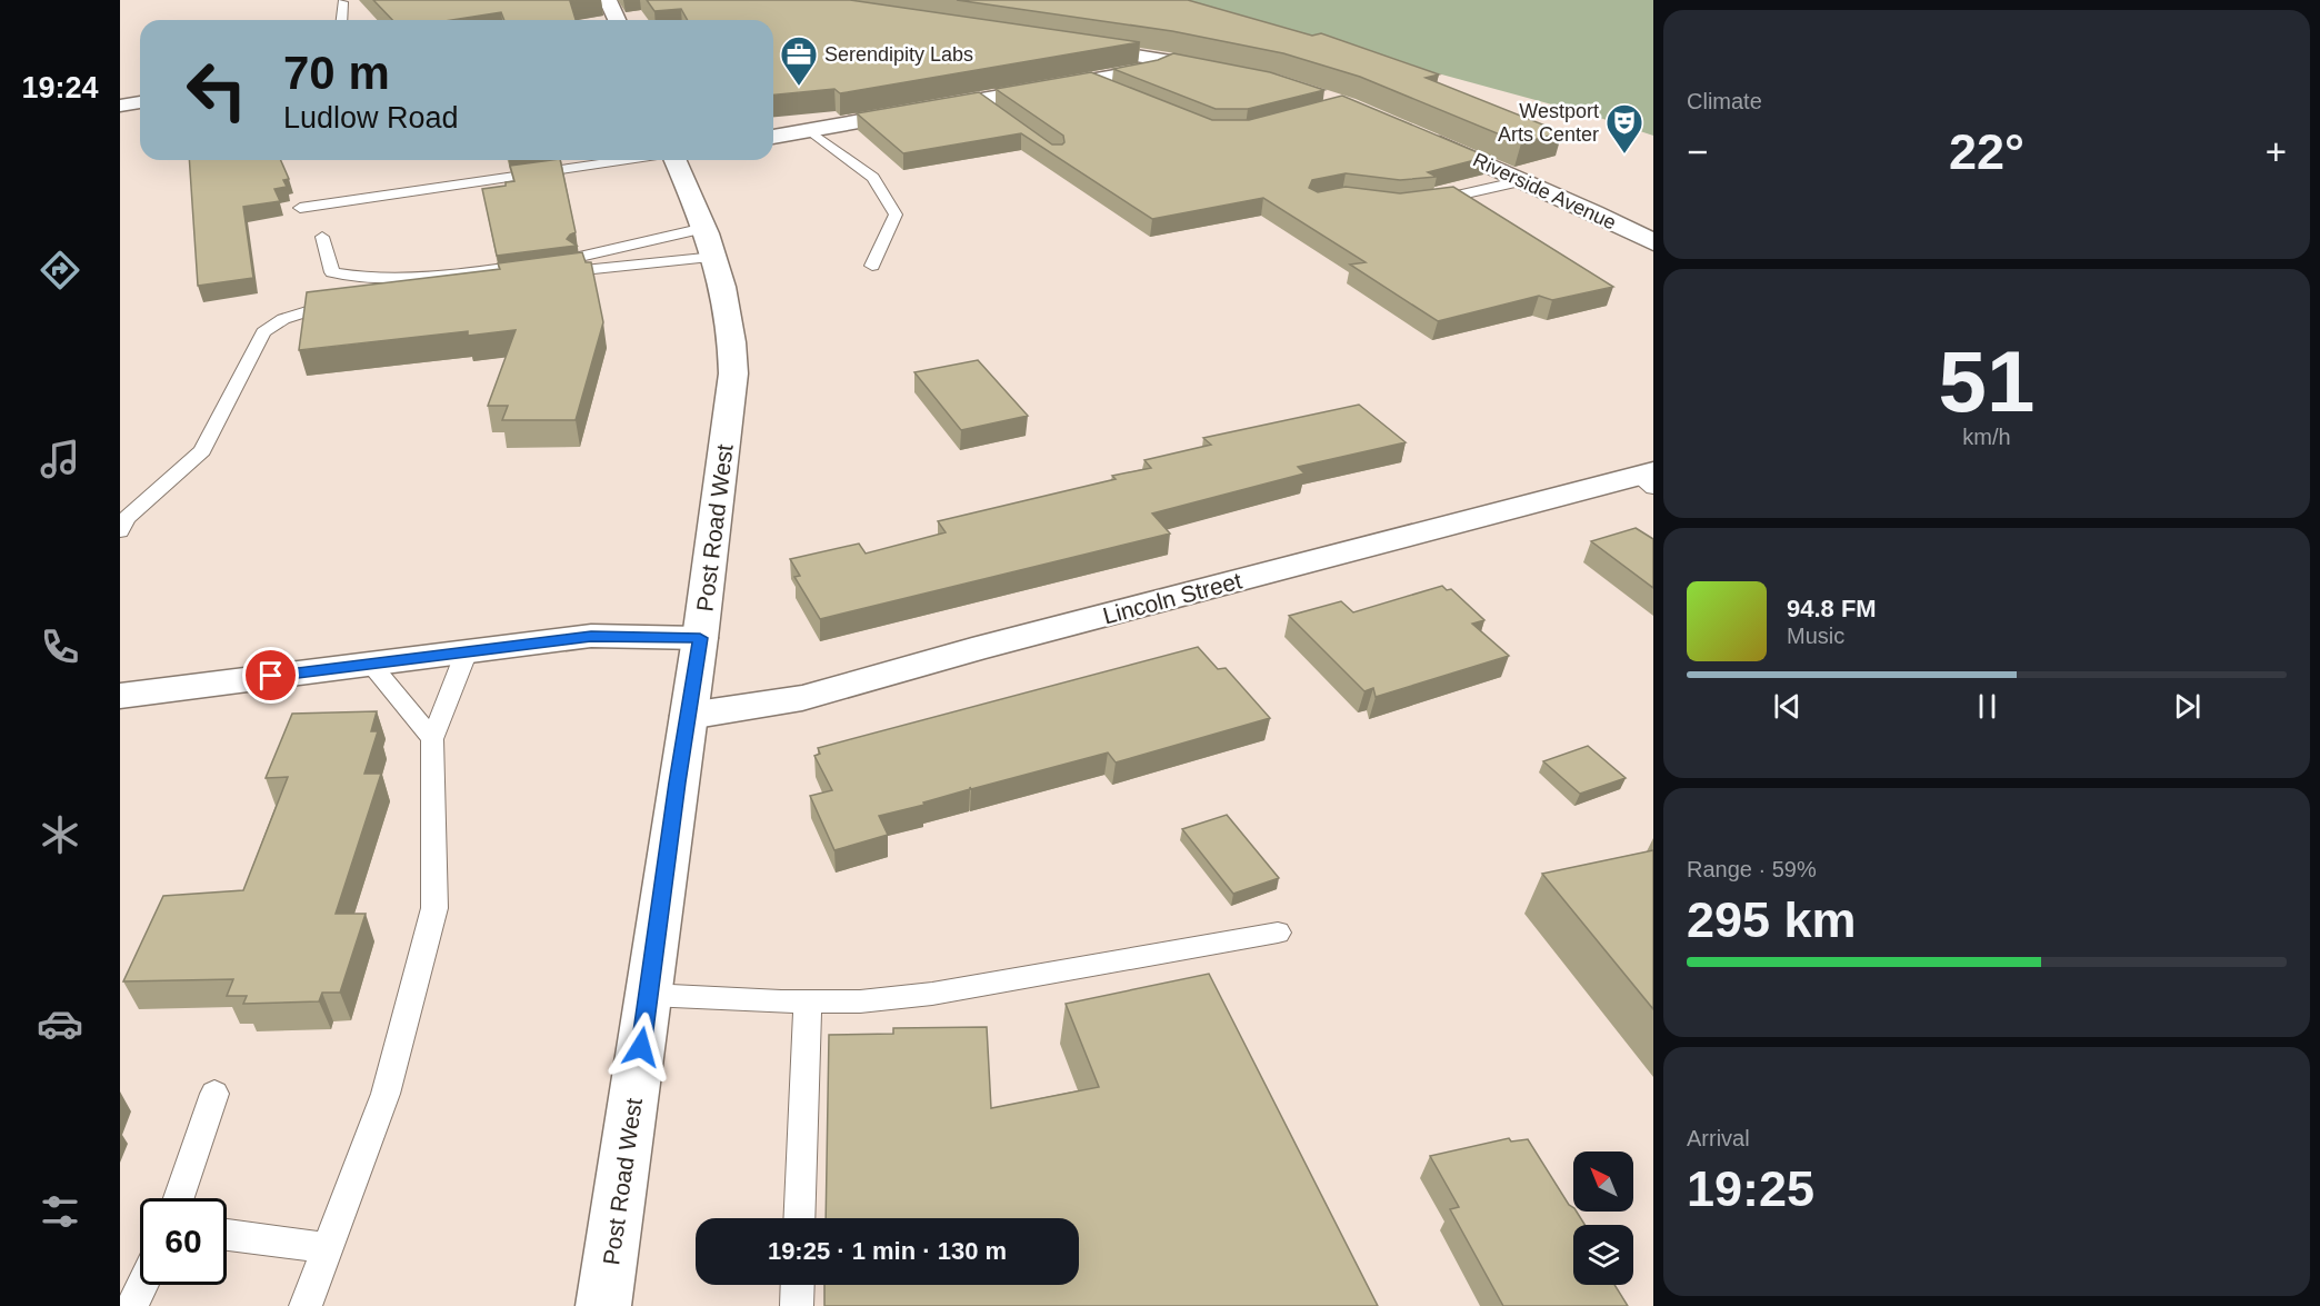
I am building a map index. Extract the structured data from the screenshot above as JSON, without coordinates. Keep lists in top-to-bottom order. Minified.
{"streets":{"main road":["Riverside Avenue","Post Road West","Lincoln Street"]},"crossings":[["Post Road West","Lincoln Street"]],"places":{"office":["Serendipity Labs"],"theatre":["Westport Arts Center"]},"north":"top left","page":{"tabs":"19:24","tile":["Climate",["51","km/h"],["Range · 59%","295 km"],["Arrival","19:25"]],"turn":["70 m","Ludlow Road"],"heat":["−","22°","+"],"song":["94.8 FM","Music"],"limit":"60","trip":"19:25 · 1 min · 130 m"}}
